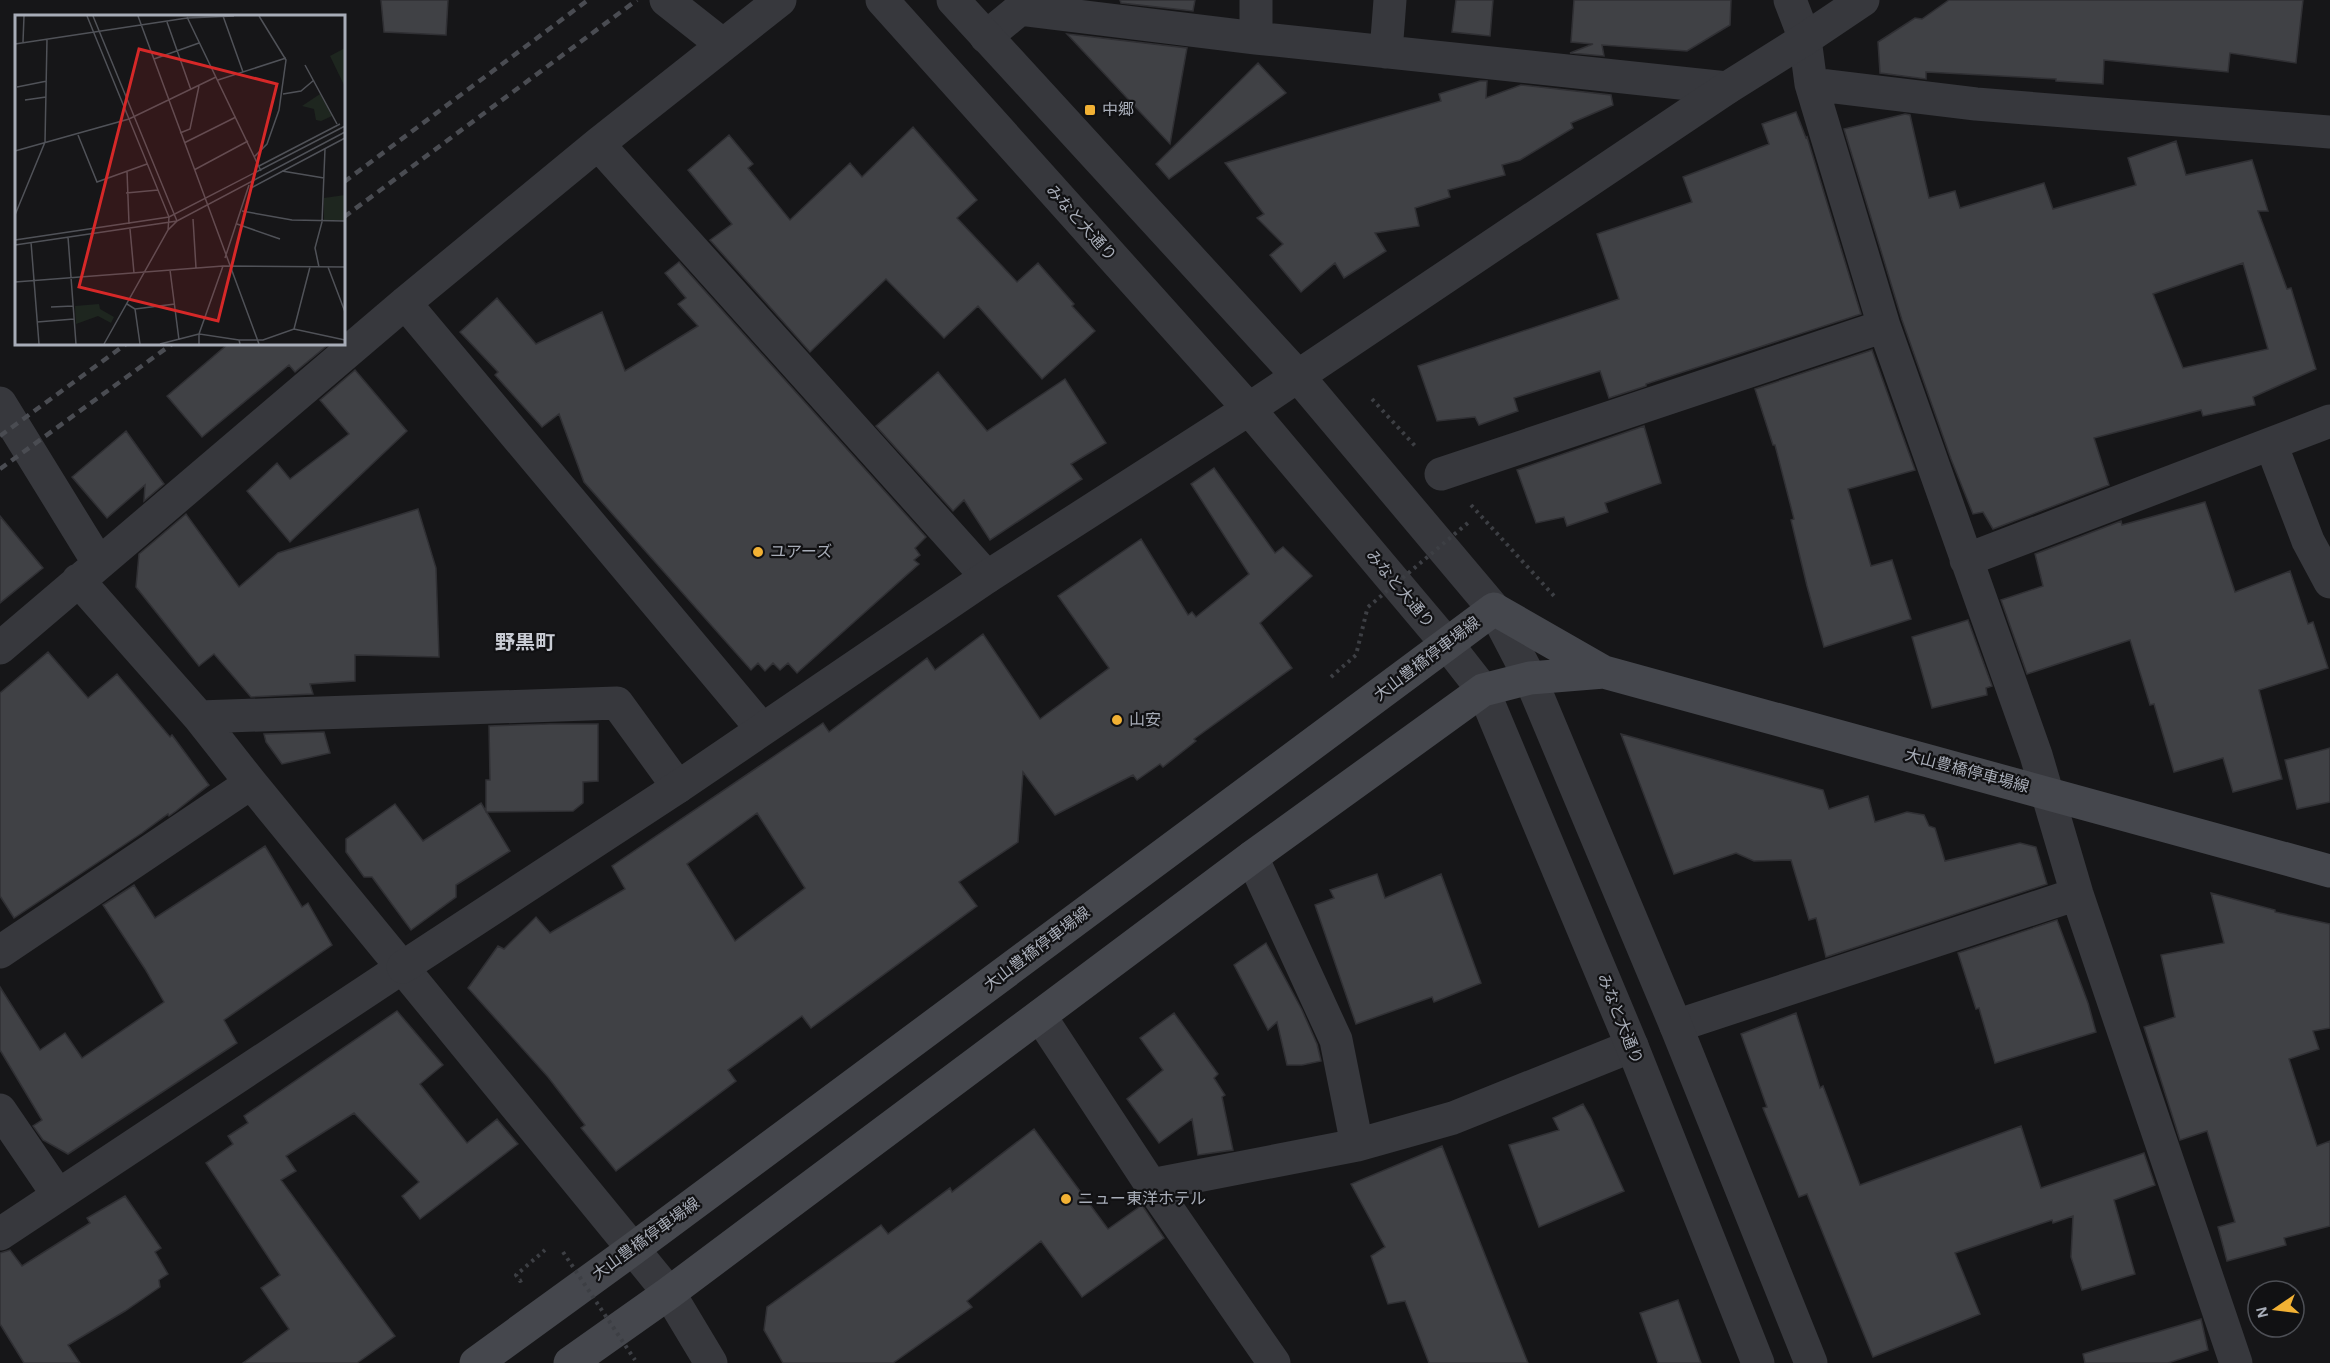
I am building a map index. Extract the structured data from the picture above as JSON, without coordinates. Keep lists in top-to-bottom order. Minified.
{"streets":{"main road":["大山豊橋停車場線"],"street":["みなと大通り"]},"crossings":[["みなと大通り","大山豊橋停車場線"]],"districts":["野黒町"],"places":{"transit":["中郷"],"other":["ユアーズ","山安","ニュー東洋ホテル"]},"north":"left"}
